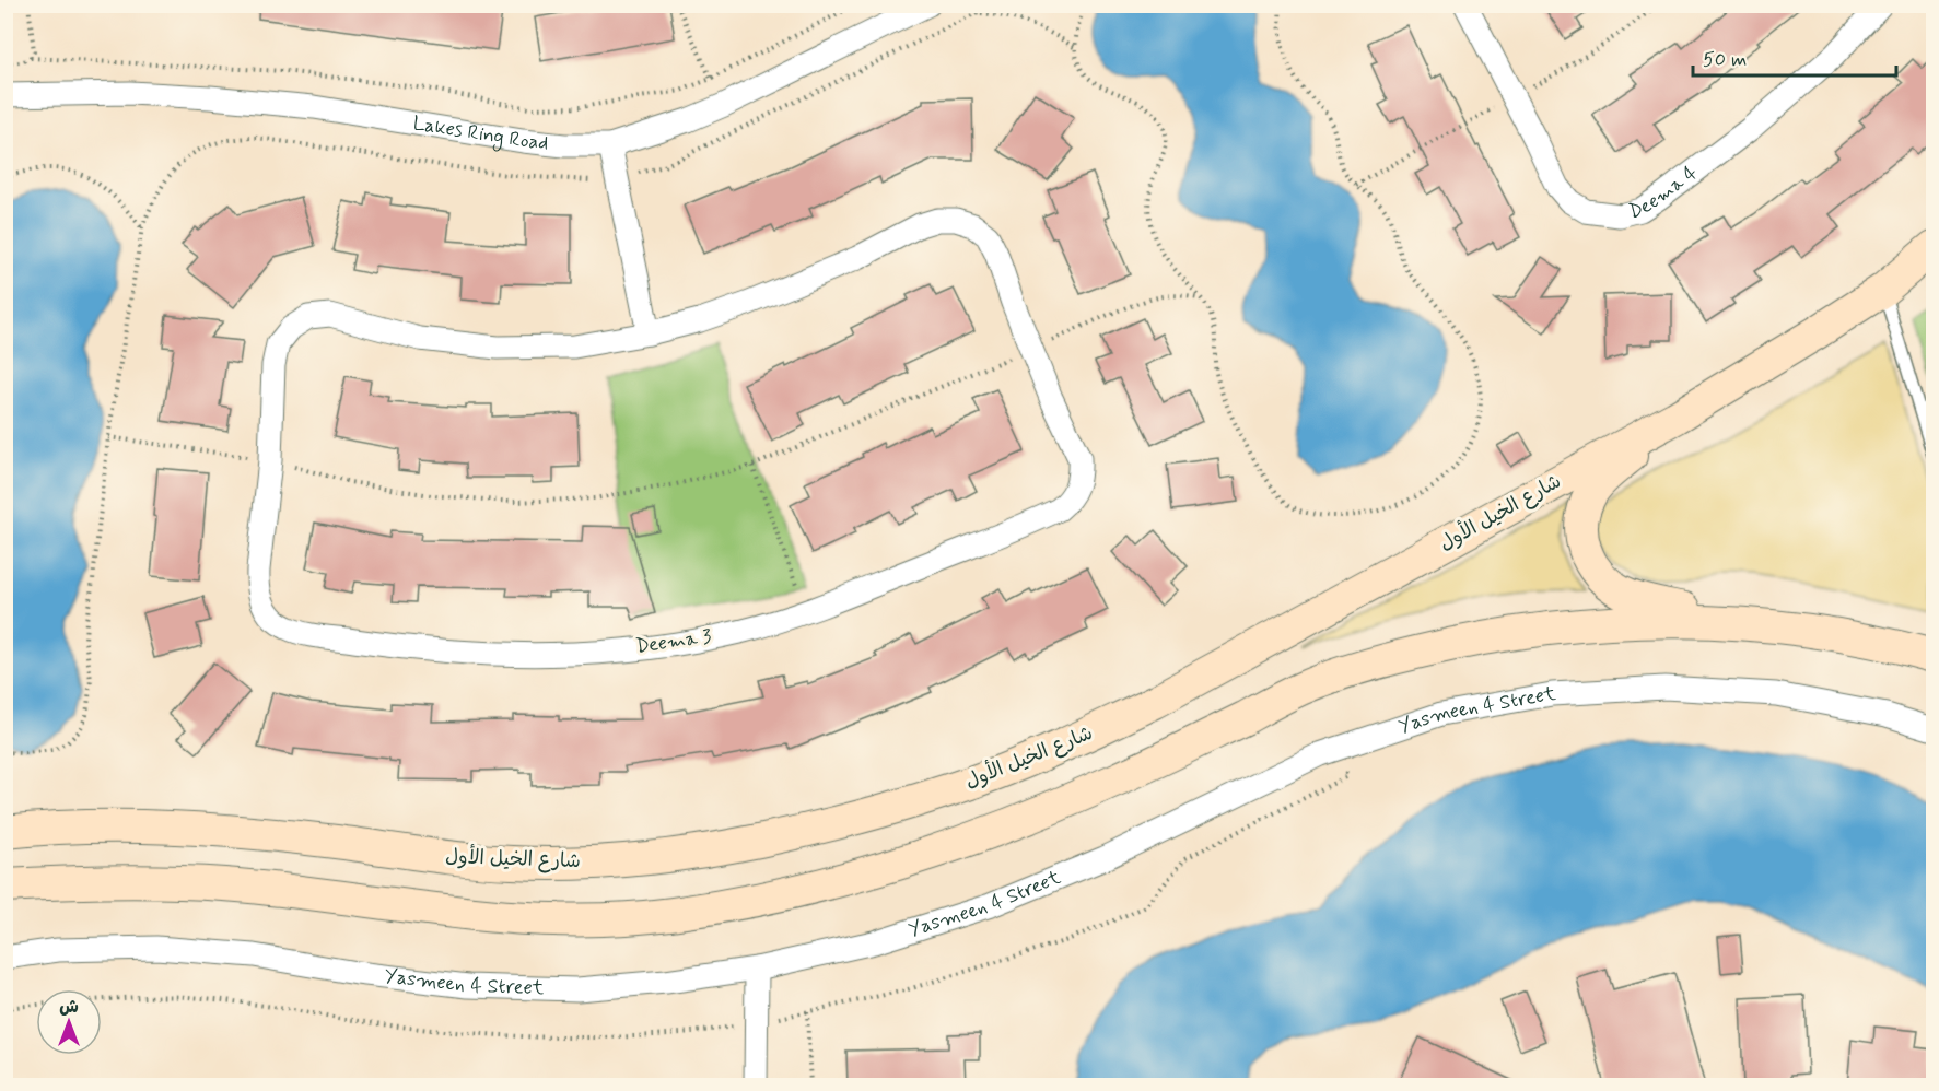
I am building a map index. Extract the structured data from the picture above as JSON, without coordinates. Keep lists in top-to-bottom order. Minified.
{"streets":{"main road":["شارع الخيل الأول"],"street":["Lakes Ring Road","Deema 4","Deema 3","Yasmeen 4 Street"]},"scale_bar":"50 m","north":"top"}
